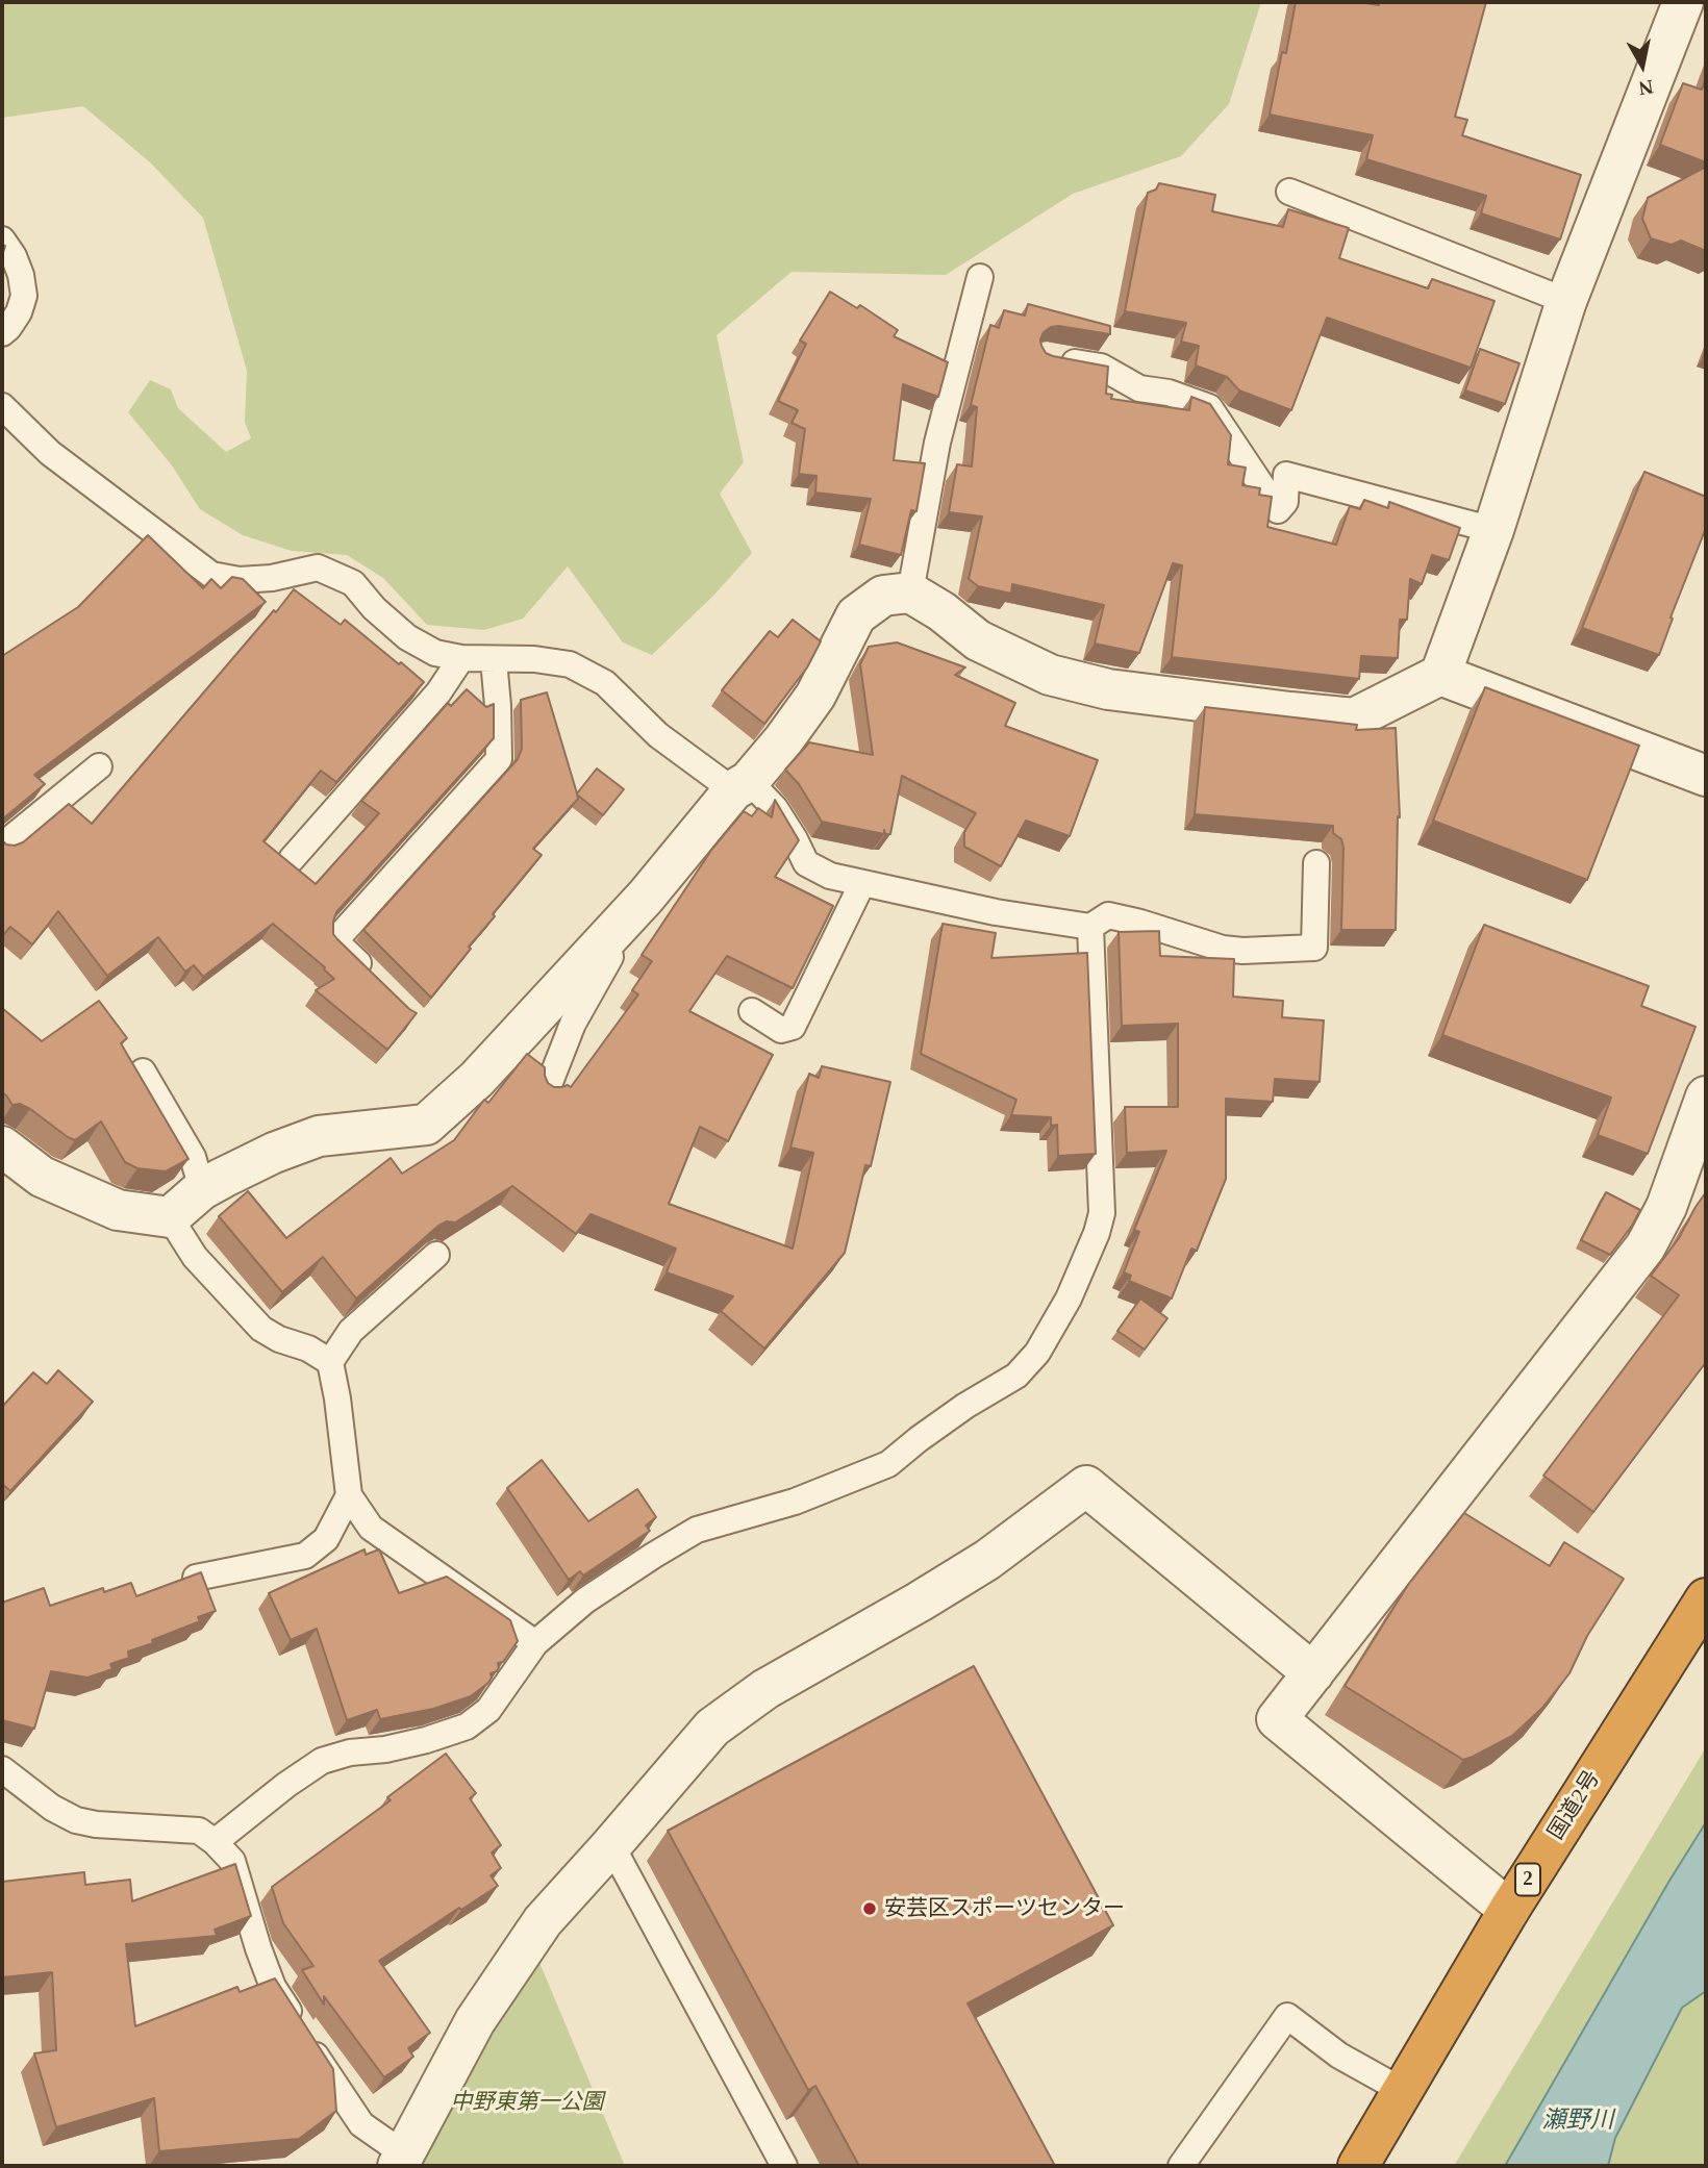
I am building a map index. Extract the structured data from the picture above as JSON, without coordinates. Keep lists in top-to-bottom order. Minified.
{"streets":{"highway":["国道2号","2"]},"water":["瀬野川"],"parks":["中野東第一公園"],"places":["安芸区スポーツセンター"],"north":"bottom"}
